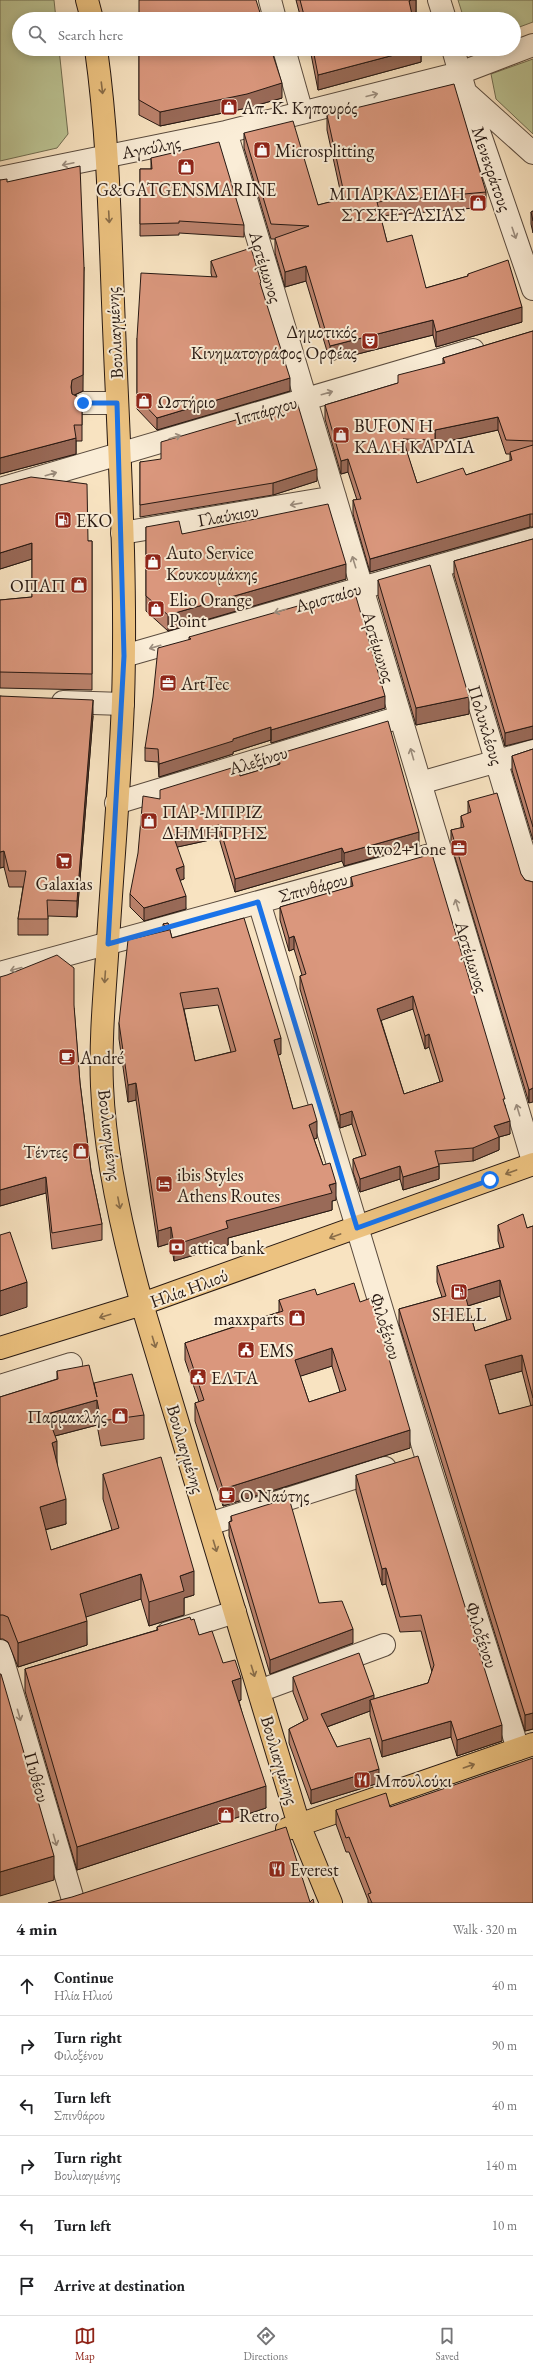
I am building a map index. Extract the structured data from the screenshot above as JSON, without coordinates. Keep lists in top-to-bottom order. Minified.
{"streets":{"main road":["Βουλιαγμένης","Ηλία Ηλιού"],"street":["Αγκύλης","Μενεκράτους","Αρτέμωνος","Ιππάρχου","Γλαύκιου","Αρισταίου","Πολυκλέους","Αλεξίνου","Σπινθάρου","Φιλοξένου","Πυθέου"]},"crossings":[["Αγκύλης","Μενεκράτους"],["Αγκύλης","Αρτέμωνος"],["Αγκύλης","Βουλιαγμένης"],["Αρτέμωνος","Ιππάρχου"],["Αρτέμωνος","Γλαύκιου"],["Αρτέμωνος","Αρισταίου"],["Αρτέμωνος","Αλεξίνου"],["Αρτέμωνος","Σπινθάρου"],["Βουλιαγμένης","Ιππάρχου"],["Βουλιαγμένης","Γλαύκιου"],["Βουλιαγμένης","Αρισταίου"],["Βουλιαγμένης","Αλεξίνου"],["Βουλιαγμένης","Σπινθάρου"],["Βουλιαγμένης","Ηλία Ηλιού"],["Αρισταίου","Πολυκλέους"],["Σπινθάρου","Φιλοξένου"],["Ηλία Ηλιού","Φιλοξένου"]],"one_way":["Μενεκράτους","Αρτέμωνος","Βουλιαγμένης","Ιππάρχου","Γλαύκιου","Αρισταίου","Ηλία Ηλιού","Πυθέου"],"places":{"shop":["Απ. Κ. Κηπουρός","Microsplitting","G&GATGENSMARINE","ΜΠΑΡΚΑΣ ΕΙΔΗ ΣΥΣΚΕΥΑΣΙΑΣ","Ωστήριο","BUFON Η ΚΑΛΗ ΚΑΡΔΙΑ","Auto Service Κουκουμάκης","ΟΠΑΠ","Elio Orange Point","ΠΑΡ-ΜΠΡΙΖ ΔΗΜΗΤΡΗΣ","Τέντες","maxxparts","Παρμακλής","Retro"],"theatre":["Δημοτικός Κινηματογράφος Ορφέας"],"fuel station":["EKO","SHELL"],"office":["ArtTec","two2+1one"],"supermarket":["Galaxias"],"cafe":["André","Ο Ναύτης"],"hotel":["ibis Styles Athens Routes"],"bank":["attica bank"],"public building":["EMS","ΕΛΤΑ"],"restaurant":["Μπουλούκι","Everest"]},"page":{"search":"Search here","heading":["4 min","Walk · 320 m"],"list":[["Continue","Ηλία Ηλιού","40 m"],["Turn right","Φιλοξένου","90 m"],["Turn left","Σπινθάρου","40 m"],["Turn right","Βουλιαγμένης","140 m"],["Turn left","10 m"],"Arrive at destination"],"nav":["Map","Directions","Saved"]}}
